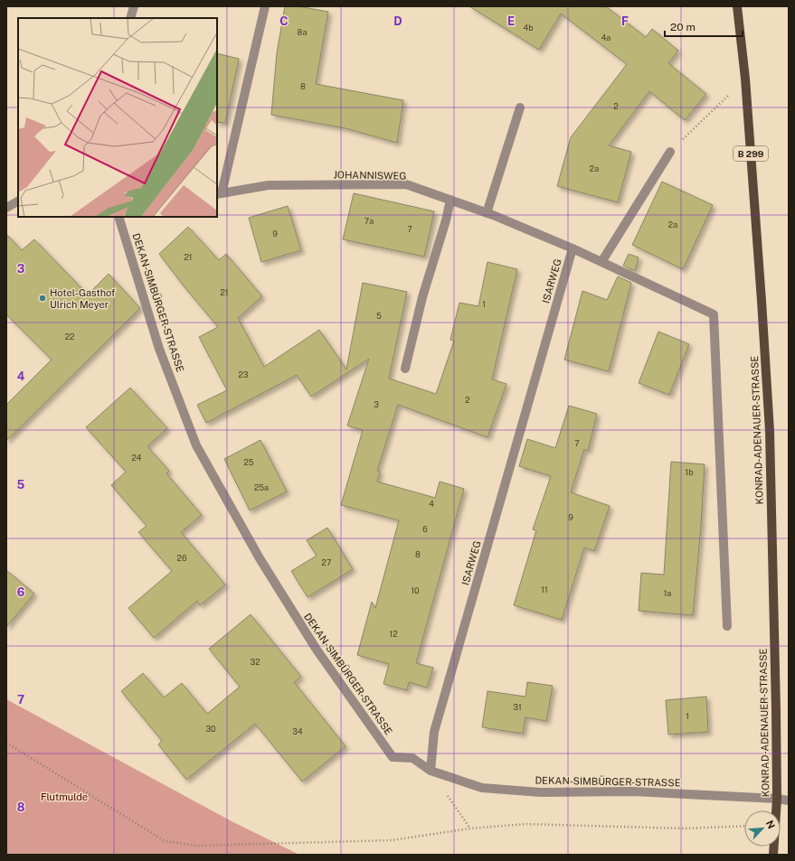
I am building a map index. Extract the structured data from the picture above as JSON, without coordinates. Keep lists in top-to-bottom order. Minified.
{"streets":{"main road":["B 299","KONRAD-ADENAUER-STRASSE"],"street":["JOHANNISWEG","ISARWEG","DEKAN-SIMBÜRGER-STRASSE"]},"crossings":[["JOHANNISWEG","ISARWEG"],["ISARWEG","DEKAN-SIMBÜRGER-STRASSE"],["DEKAN-SIMBÜRGER-STRASSE","KONRAD-ADENAUER-STRASSE"]],"parks":["Flutmulde"],"places":["Hotel-Gasthof Ulrich Meyer"],"house_numbers":["4b","8a","4a","8","2","2a","7a","2a","7","9","21","21","1","5","22","23","2","3","7","24","25","1b","25a","4","9","6","8","26","27","11","10","1a","12","32","31","1","30","34"],"scale_bar":"20 m","north":"top right","grid":{"columns":["C","D","E","F"],"rows":["3","4","5","6","7","8"]}}
